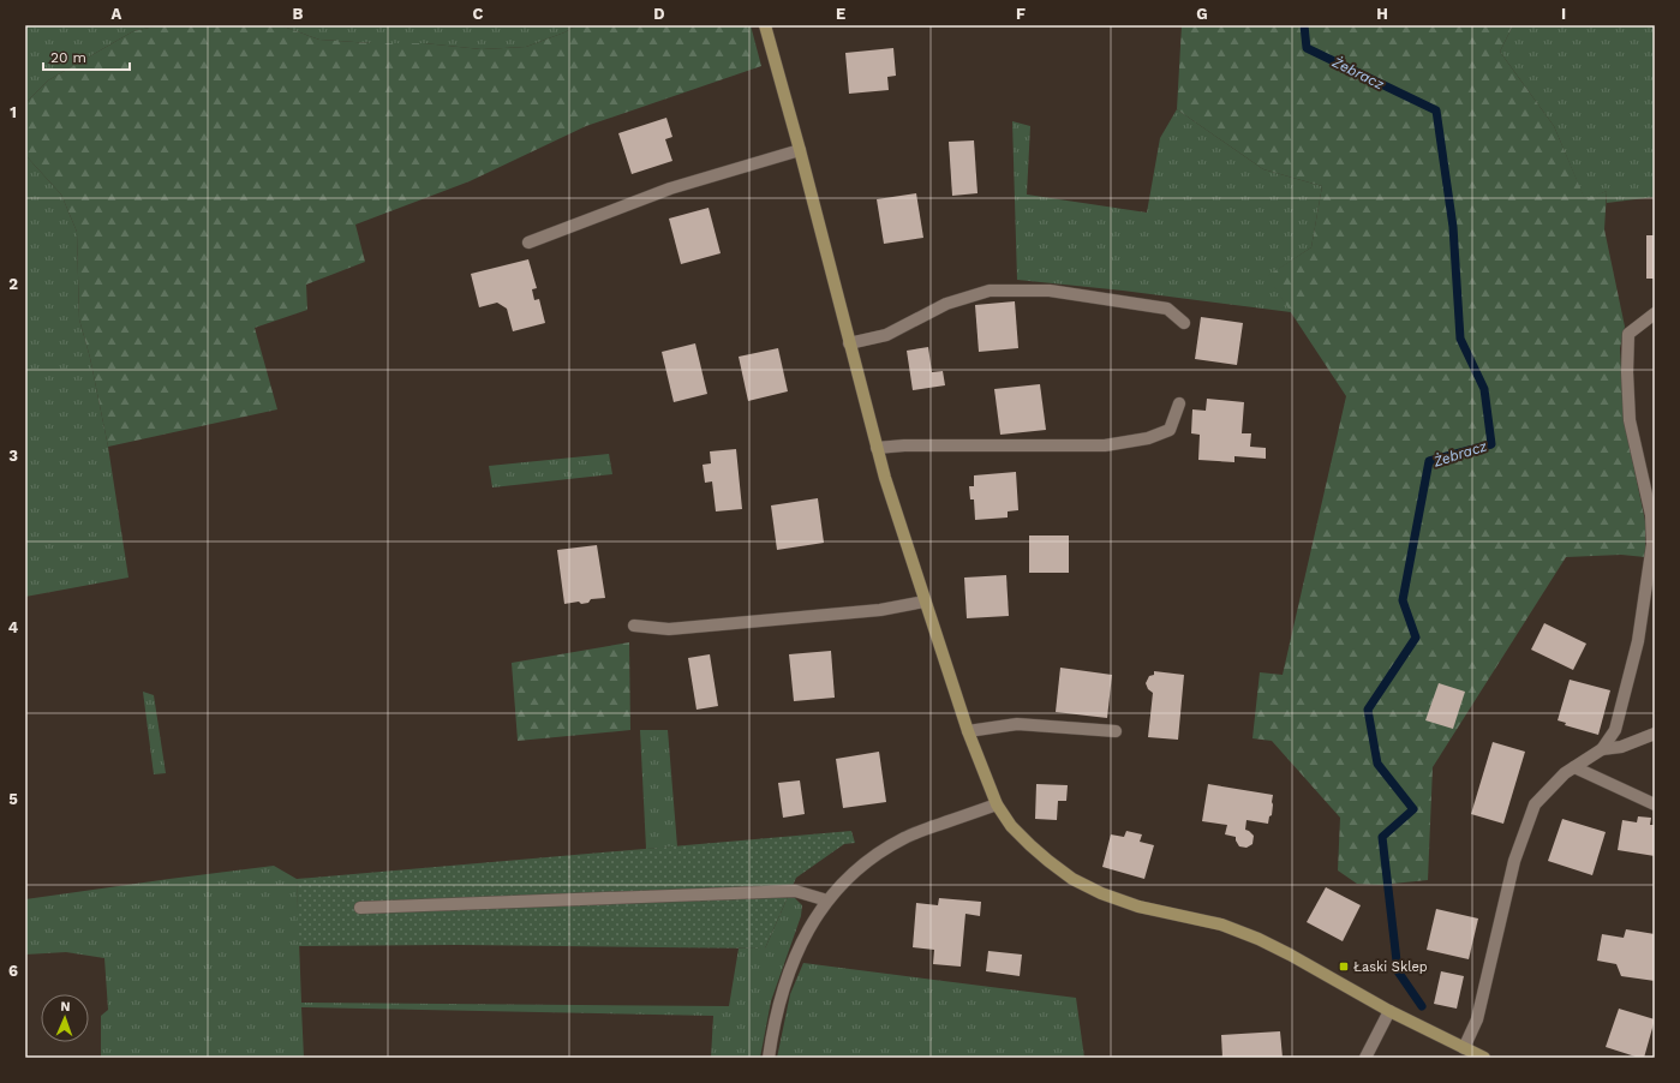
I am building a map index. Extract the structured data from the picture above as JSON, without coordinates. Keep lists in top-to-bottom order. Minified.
{"water":["Żebracz"],"places":{"transit":["Łaski Sklep"]},"scale_bar":"20 m","north":"top","grid":{"columns":["A","B","C","D","E","F","G","H","I"],"rows":["1","2","3","4","5","6"]}}
